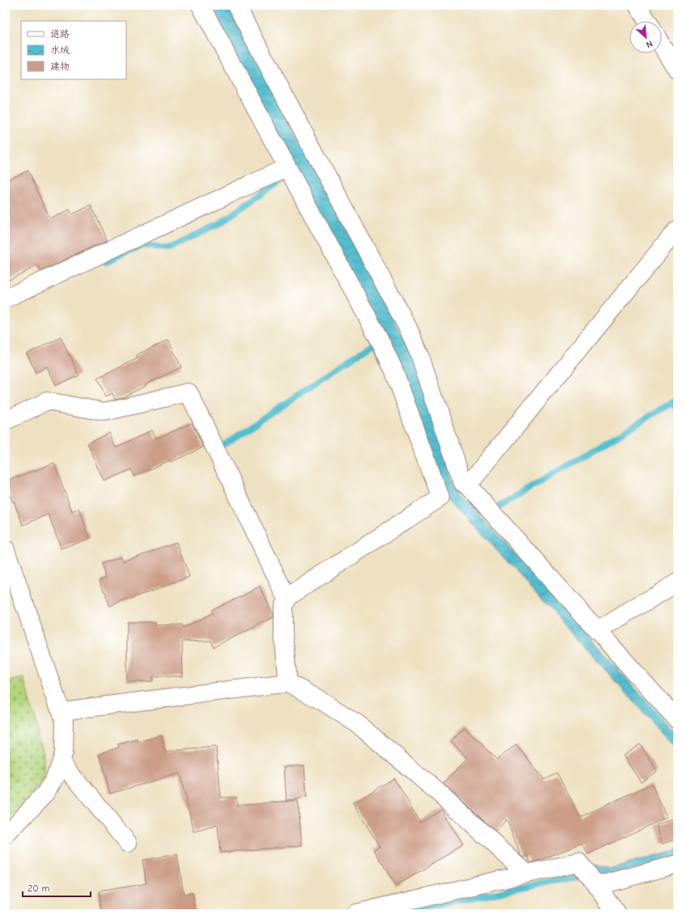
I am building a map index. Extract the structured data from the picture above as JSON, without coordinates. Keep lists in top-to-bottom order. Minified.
{"legend":["道路","水域","建物"],"scale_bar":"20 m","north":"bottom right"}
